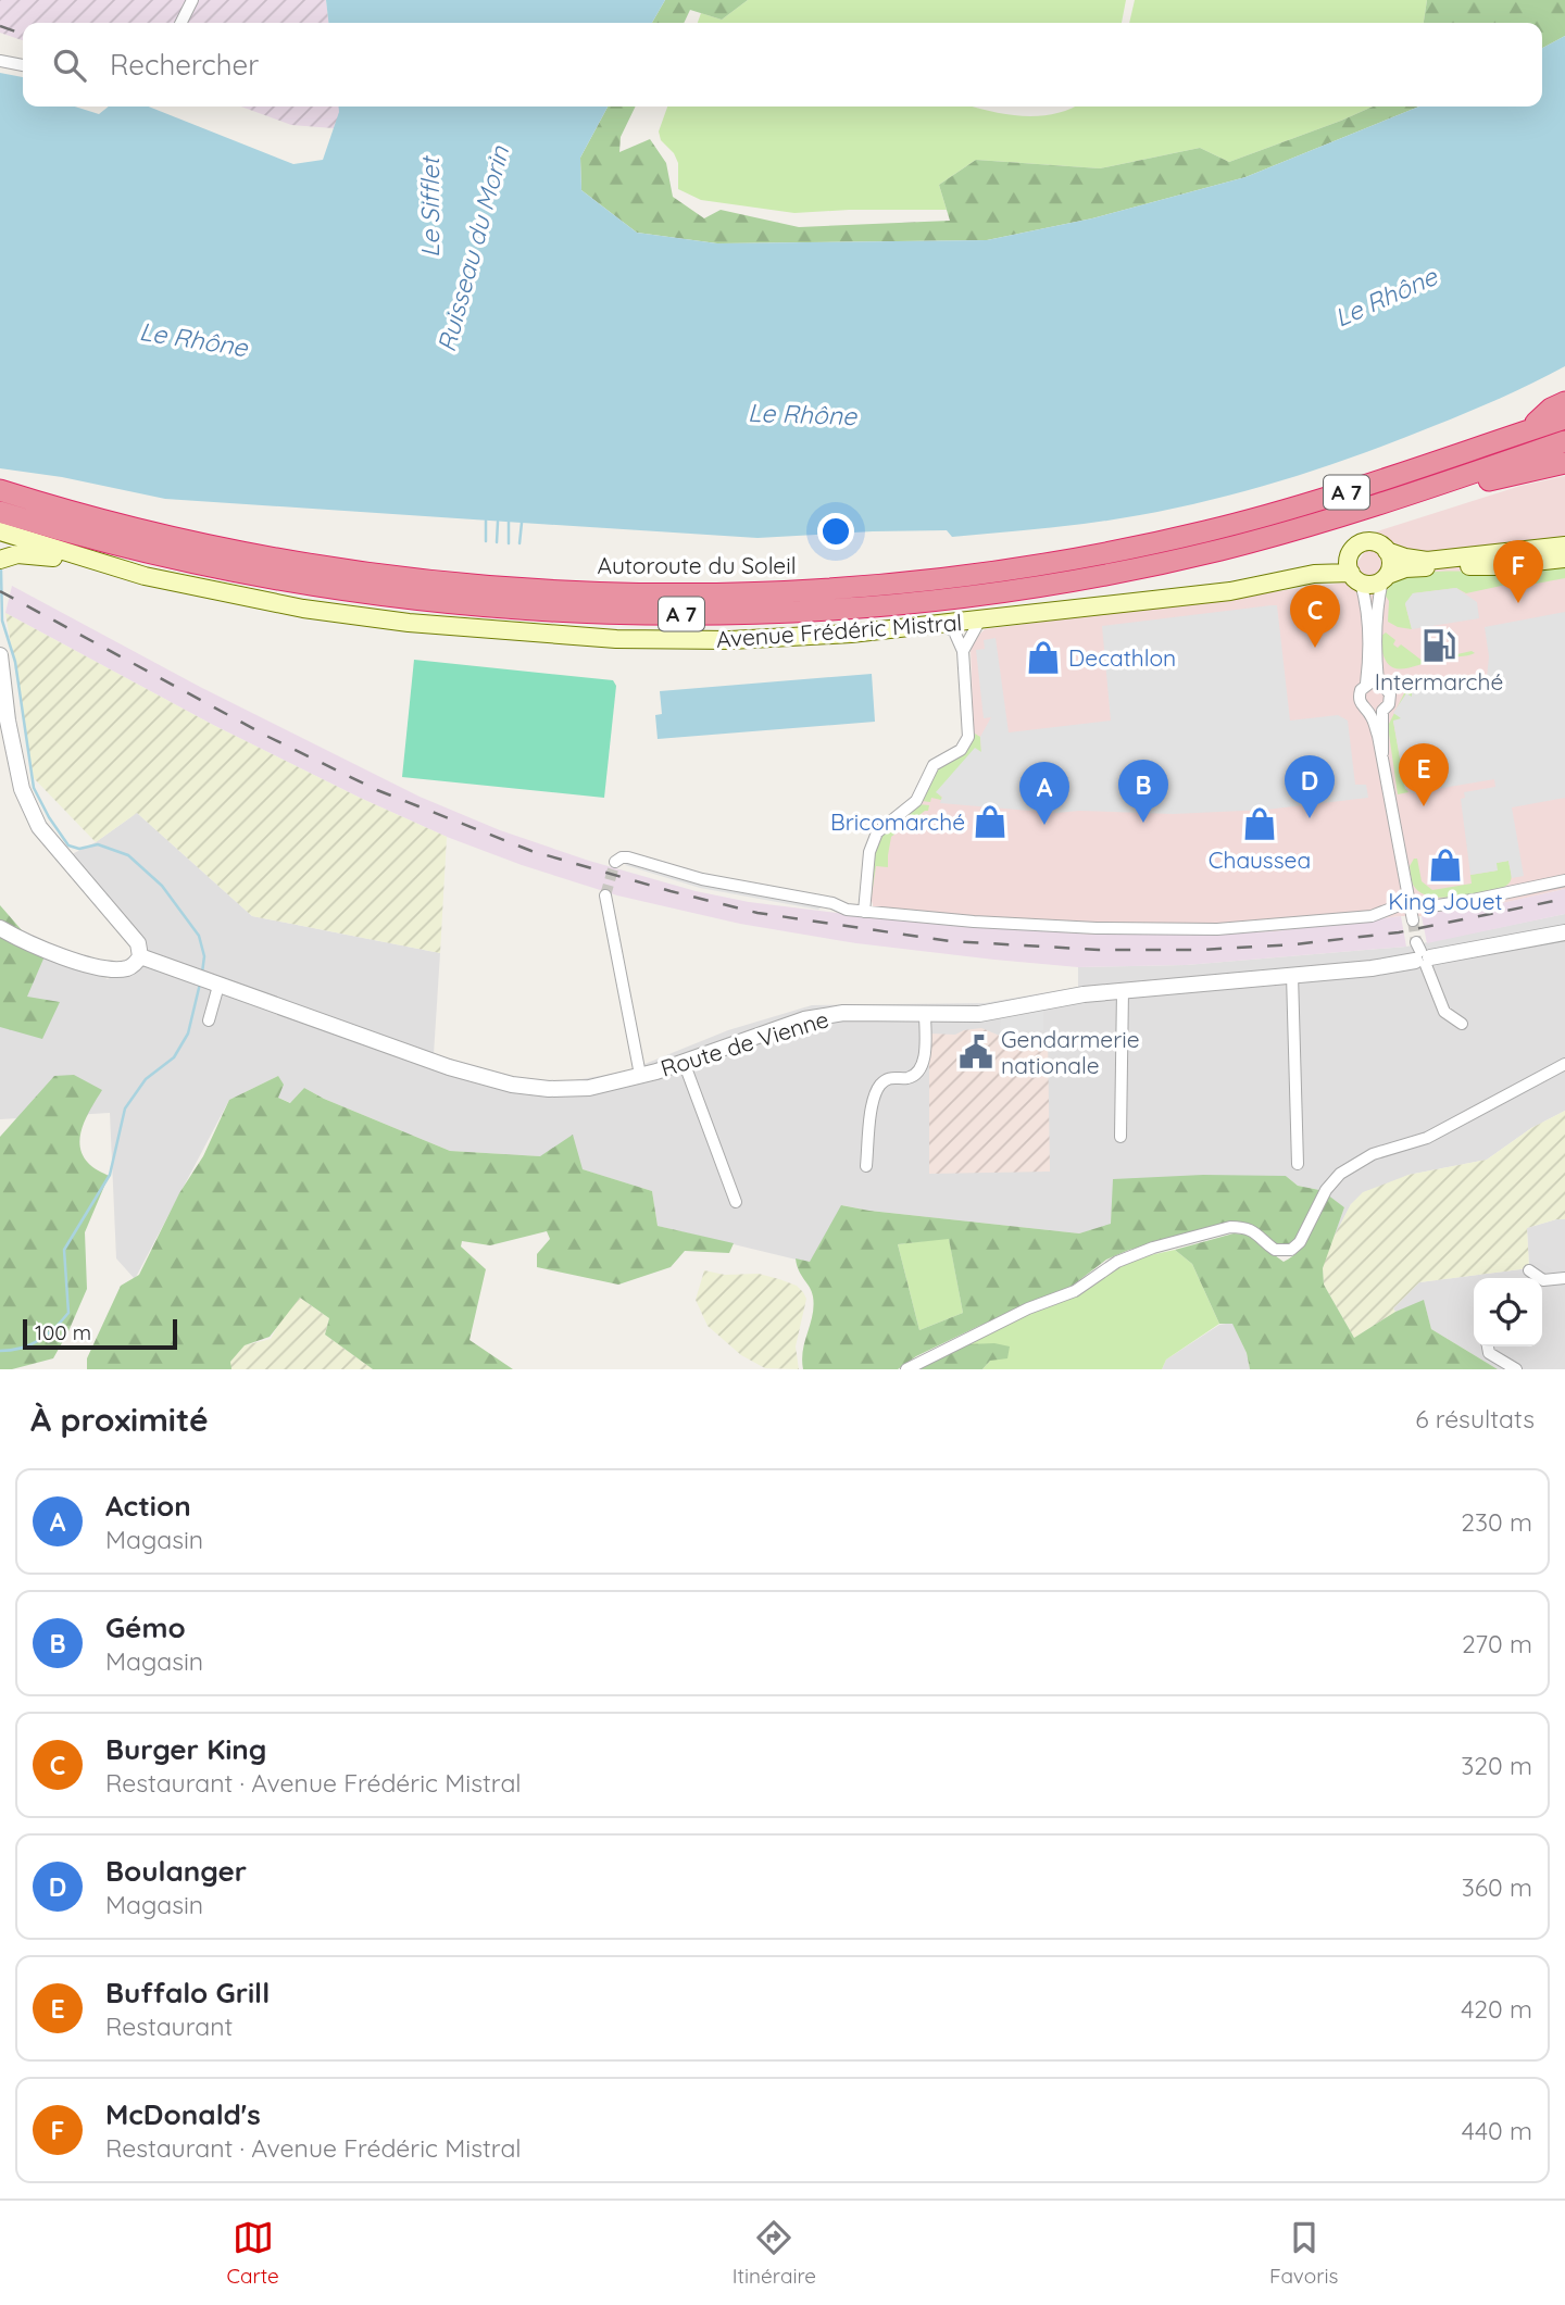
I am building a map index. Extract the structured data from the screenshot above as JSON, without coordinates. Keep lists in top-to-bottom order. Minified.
{"streets":{"highway":["A 7","Autoroute du Soleil"],"main road":["Avenue Frédéric Mistral"],"street":["Route de Vienne"]},"water":["Le Sifflet","Ruisseau du Morin","Le Rhône"],"places":{"fuel station":["Intermarché"],"shop":["Decathlon","Bricomarché","Chaussea","King Jouet"],"public building":["Gendarmerie nationale"]},"scale_bar":"100 m","page":{"search":"Rechercher","pins":["F","C","E","D","B","A"],"scale":"100 m","heading":["À proximité","6 résultats"],"list":[{"mark":"A","name":"Action","note":"Magasin","value":"230 m"},{"mark":"B","name":"Gémo","note":"Magasin","value":"270 m"},{"mark":"C","name":"Burger King","note":"Restaurant · Avenue Frédéric Mistral","value":"320 m"},{"mark":"D","name":"Boulanger","note":"Magasin","value":"360 m"},{"mark":"E","name":"Buffalo Grill","note":"Restaurant","value":"420 m"},{"mark":"F","name":"McDonald's","note":"Restaurant · Avenue Frédéric Mistral","value":"440 m"}],"nav":["Carte","Itinéraire","Favoris"]}}
